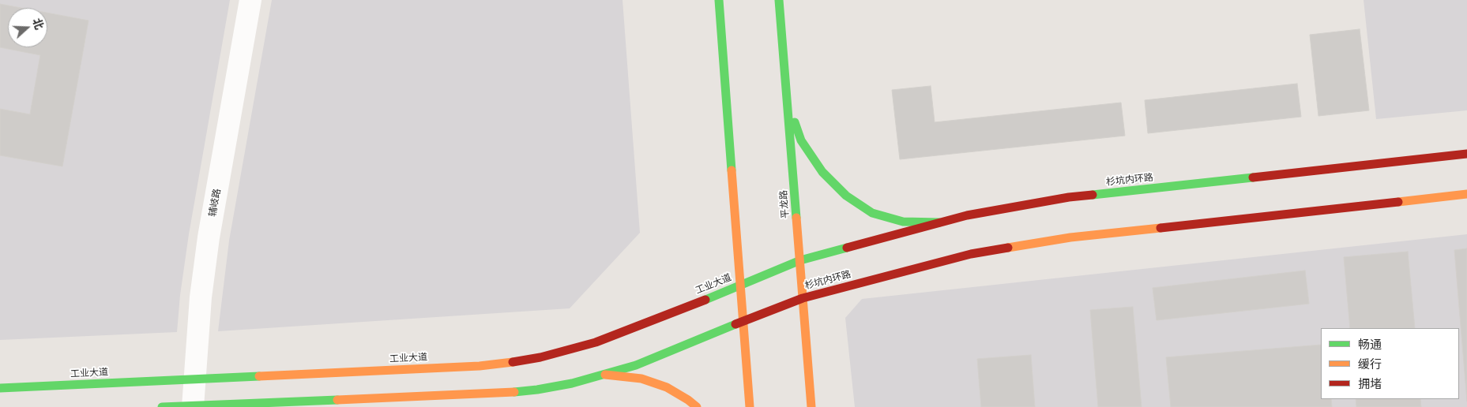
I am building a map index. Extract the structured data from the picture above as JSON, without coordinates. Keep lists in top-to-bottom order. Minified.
{"streets":{"street":["杉坑内环路","辅岐路","平龙路","工业大道"]},"crossings":[["杉坑内环路","平龙路"],["杉坑内环路","工业大道"],["辅岐路","工业大道"],["平龙路","工业大道"]],"legend":["畅通","缓行","拥堵"],"north":"right"}
